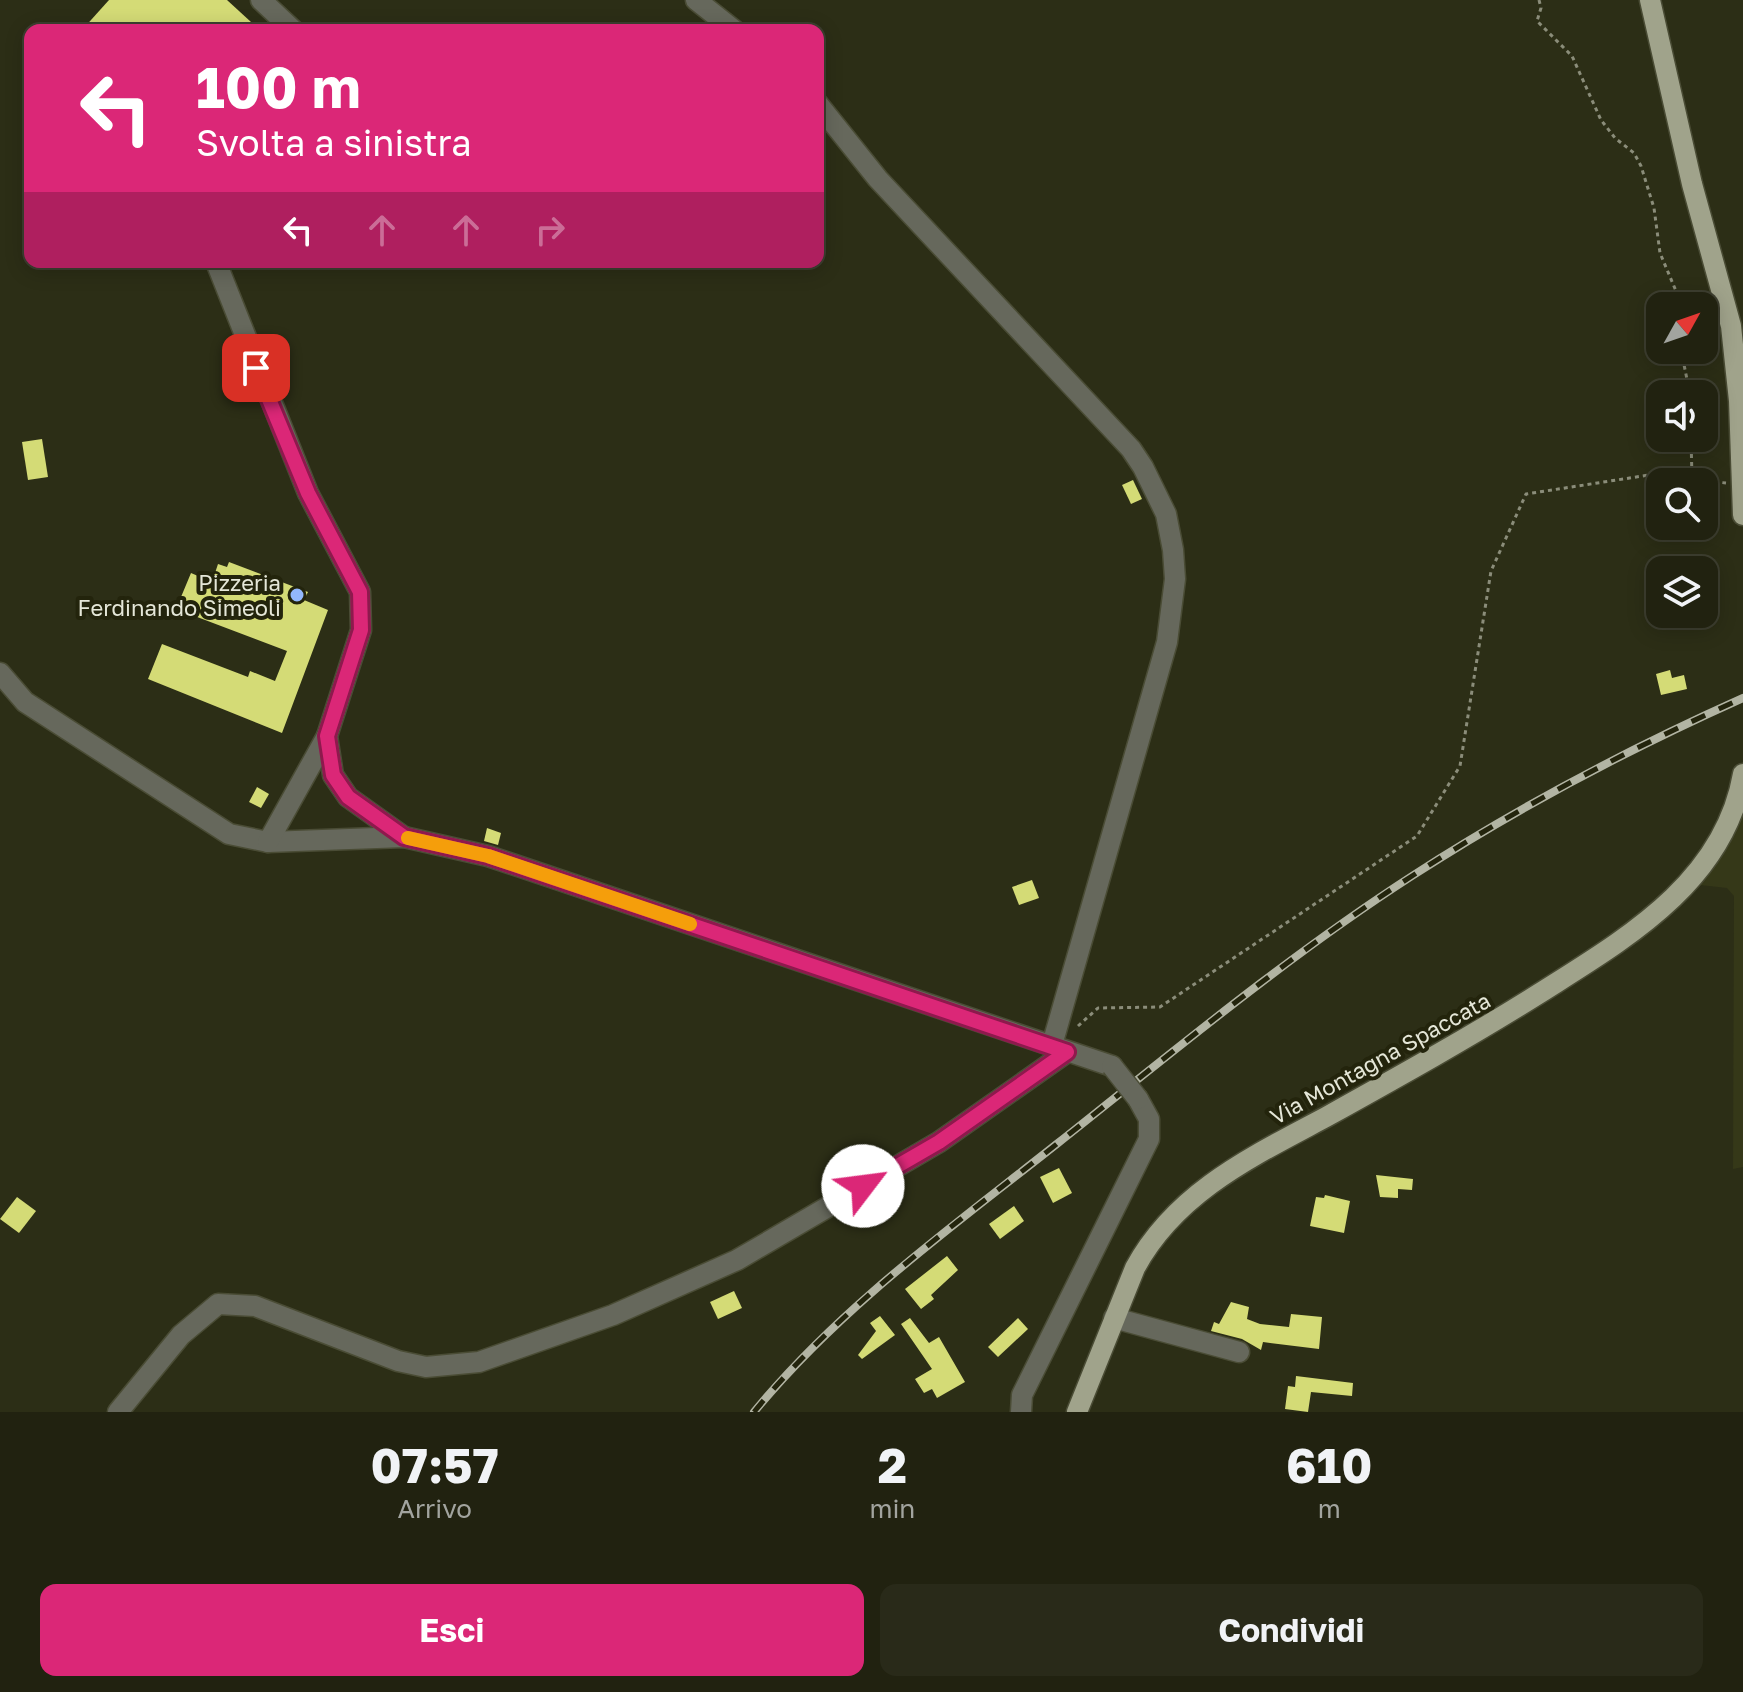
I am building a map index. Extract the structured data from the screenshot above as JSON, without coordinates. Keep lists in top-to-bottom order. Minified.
{"streets":{"main road":["Via Montagna Spaccata"]},"places":["Pizzeria Ferdinando Simeoli"],"north":"top right","page":{"turn":["100 m","Svolta a sinistra"],"eta":["07:57","Arrivo","2","min","610","m"],"buttons":["Esci","Condividi"]}}
